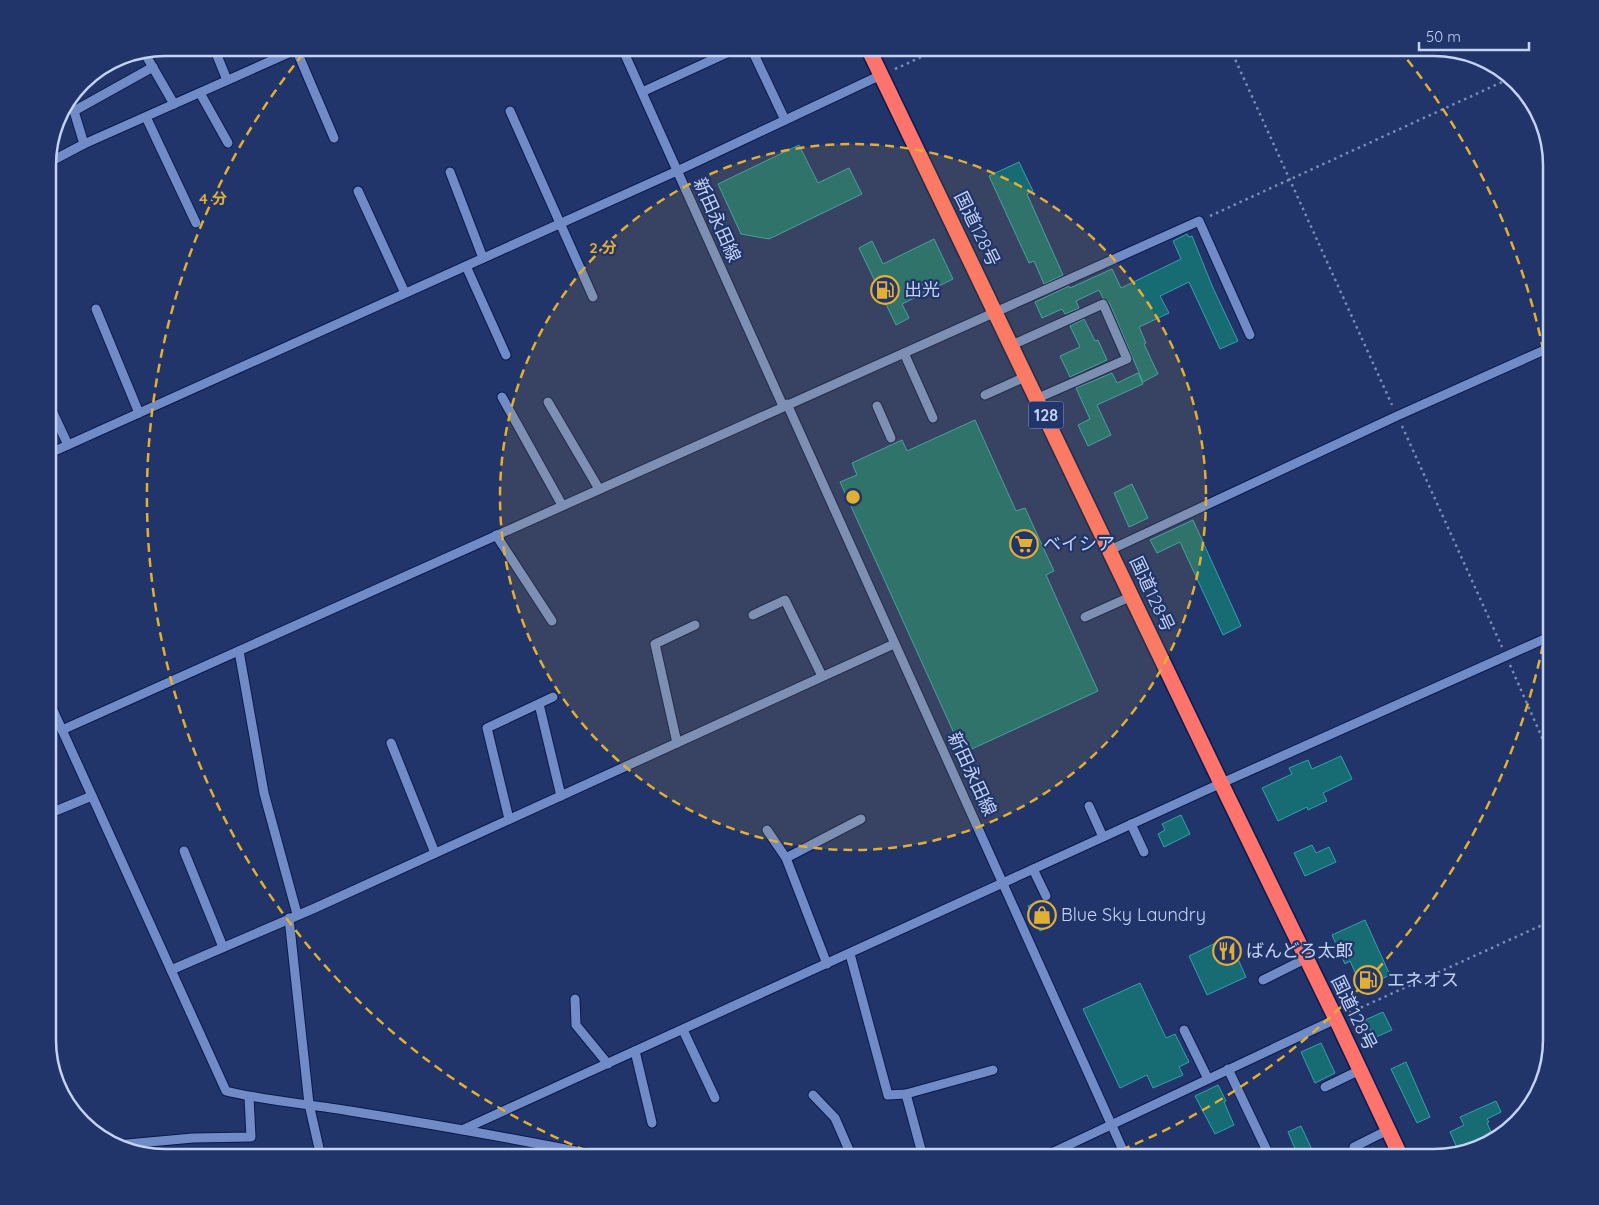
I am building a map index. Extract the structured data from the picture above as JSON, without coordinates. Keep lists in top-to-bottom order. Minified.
{"streets":{"highway":["国道128号","128"],"street":["新田永田線"]},"places":{"fuel station":["出光","エネオス"],"supermarket":["ベイシア"],"shop":["Blue Sky Laundry"],"restaurant":["ばんどろ太郎"]},"scale_bar":"50 m","rings":["4 分","2 分"]}
